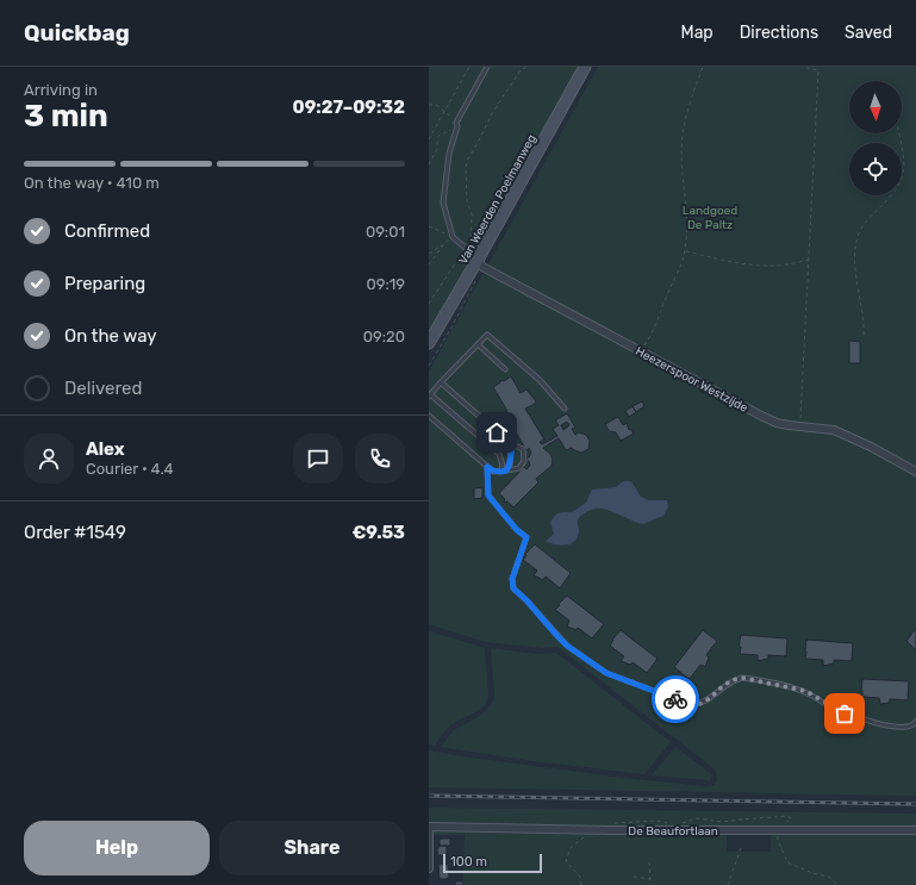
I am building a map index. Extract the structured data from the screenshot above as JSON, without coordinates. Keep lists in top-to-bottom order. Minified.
{"streets":{"main road":["Van Weerden Poelmanweg"],"street":["Heezerspoor Westzijde","De Beaufortlaan"]},"crossings":[["Van Weerden Poelmanweg","Heezerspoor Westzijde"]],"parks":["Landgoed De Paltz"],"scale_bar":"100 m","north":"bottom","page":{"header":"Quickbag","nav":["Map","Directions","Saved"],"heading":["3 min","Arriving in","09:27–09:32"],"panel":["Alex","Courier · 4.4","Order #1549","€9.53"],"bar":"On the way · 410 m","list":[["Confirmed","09:01"],["Preparing","09:19"],["On the way","09:20"],"Delivered"],"buttons":["Help","Share"],"scale":"100 m"}}
